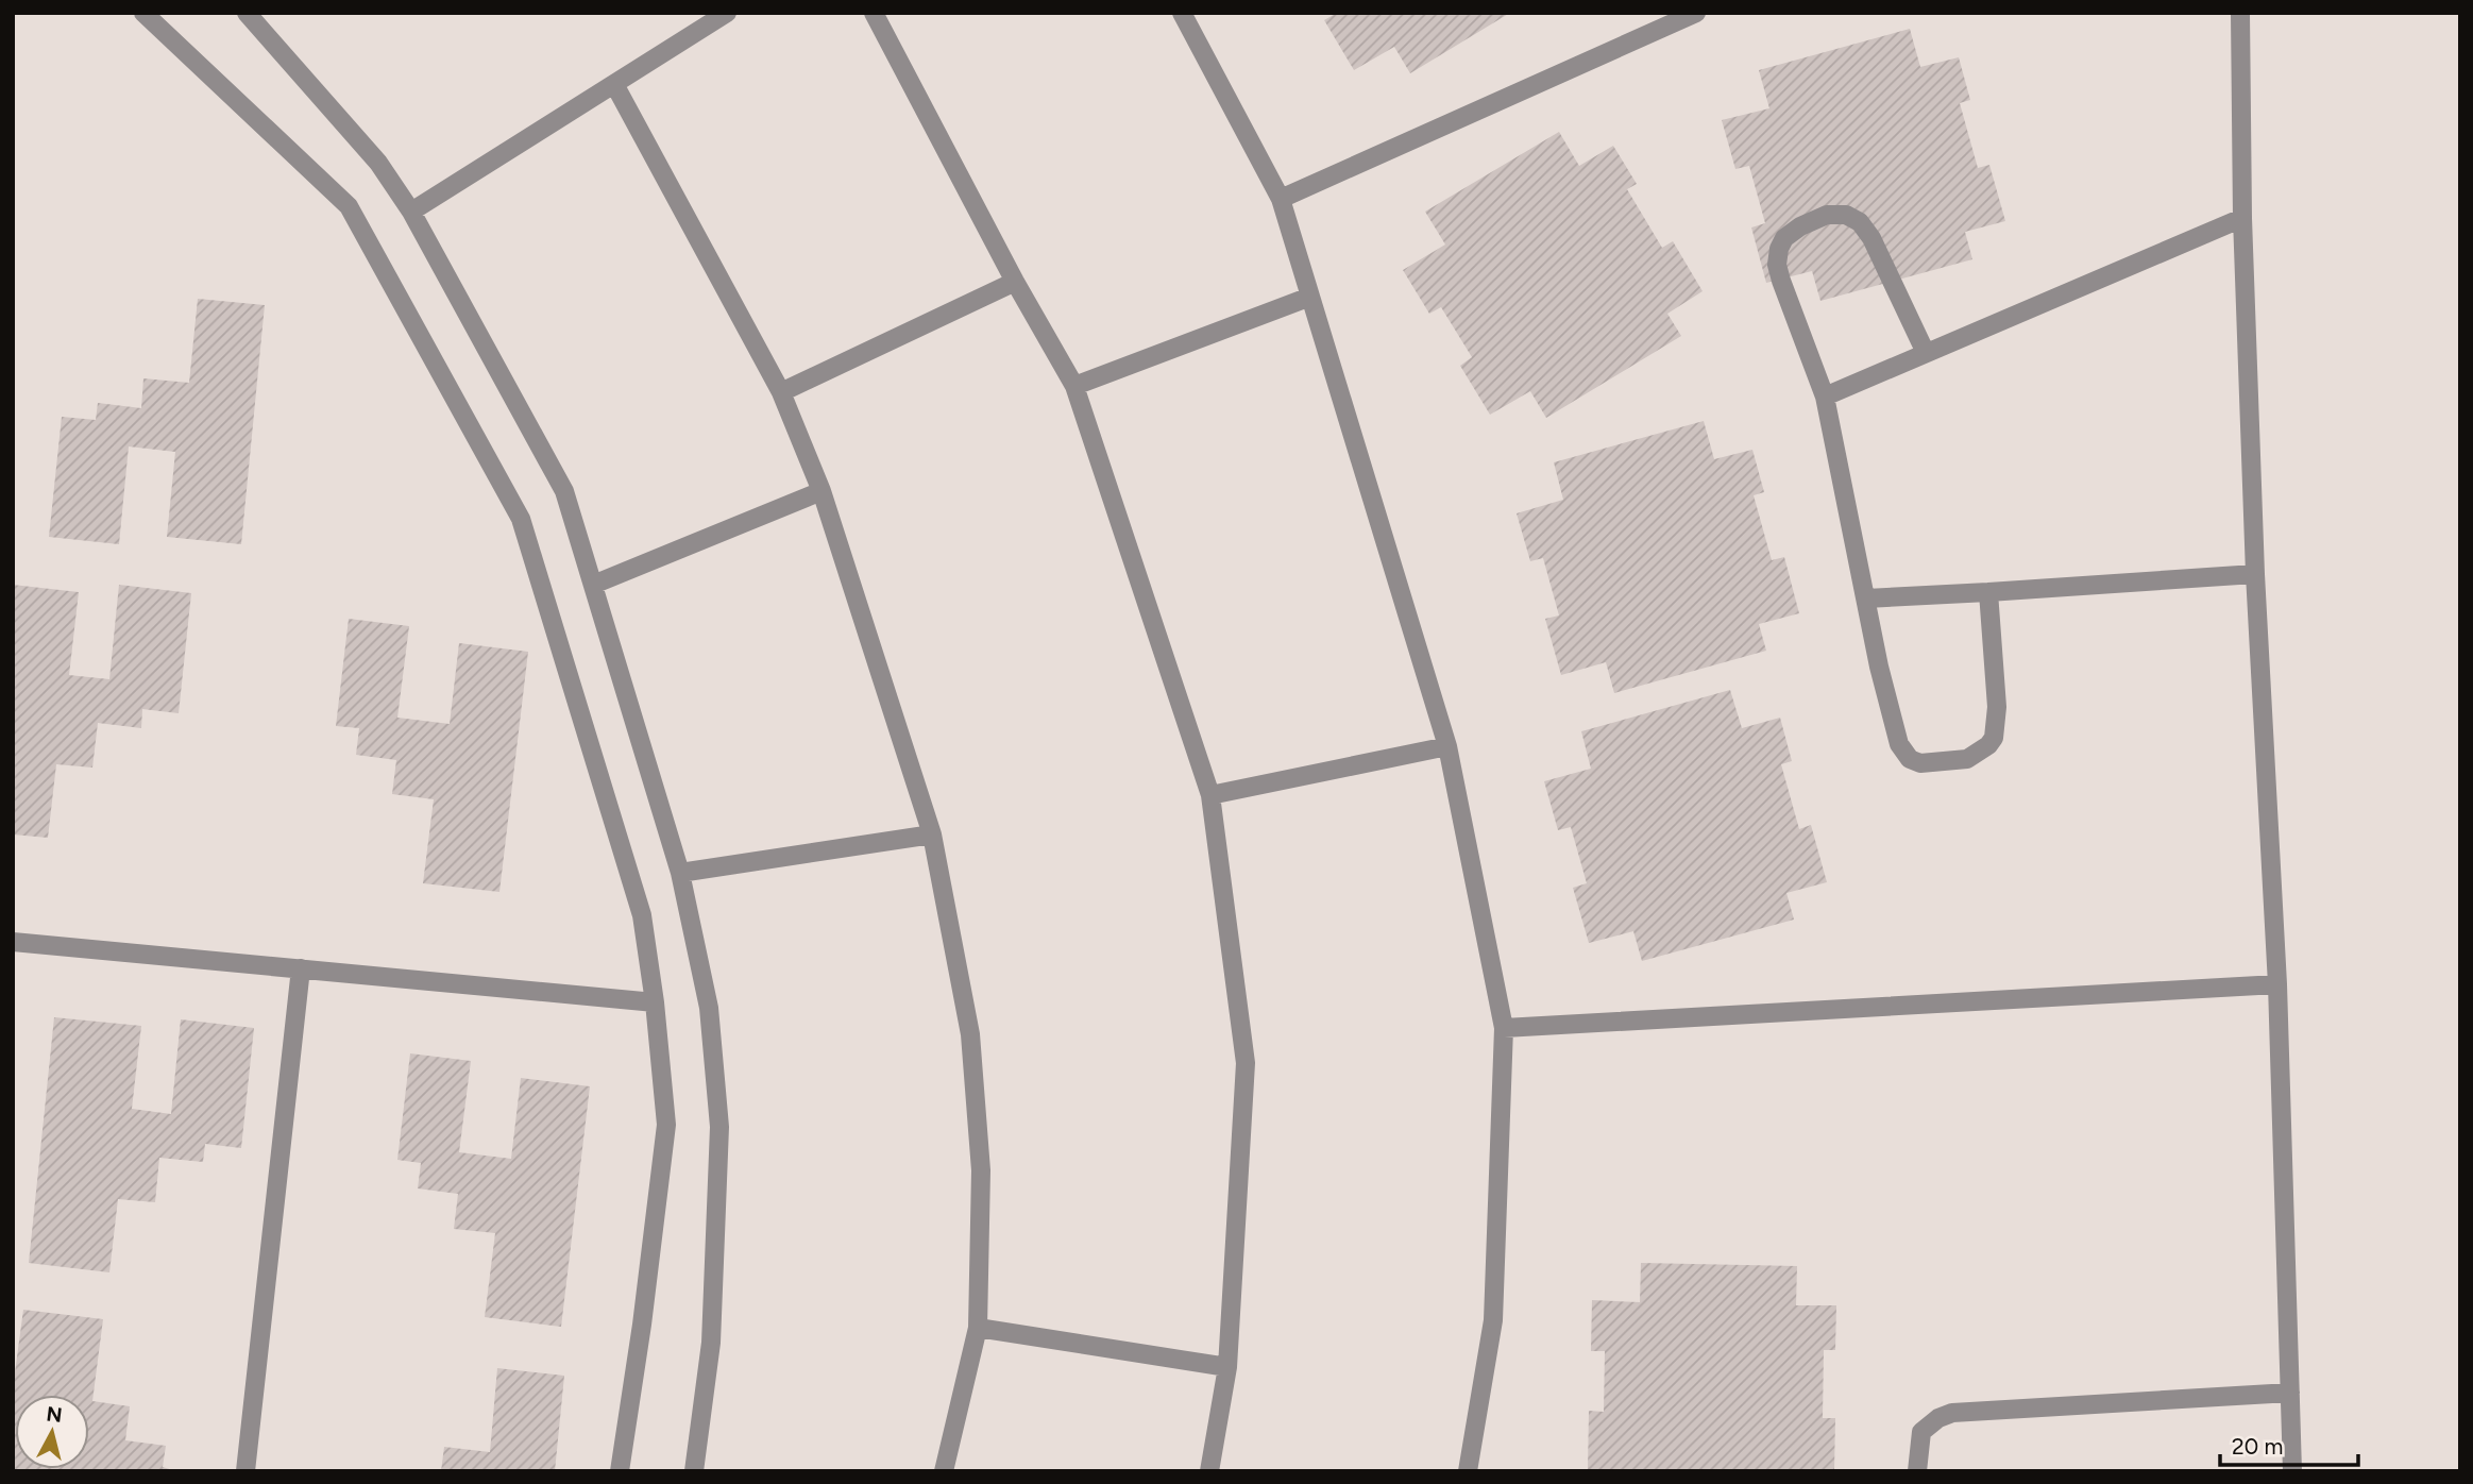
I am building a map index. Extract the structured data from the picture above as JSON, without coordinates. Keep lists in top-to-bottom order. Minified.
{"scale_bar":"20 m","north":"top"}
